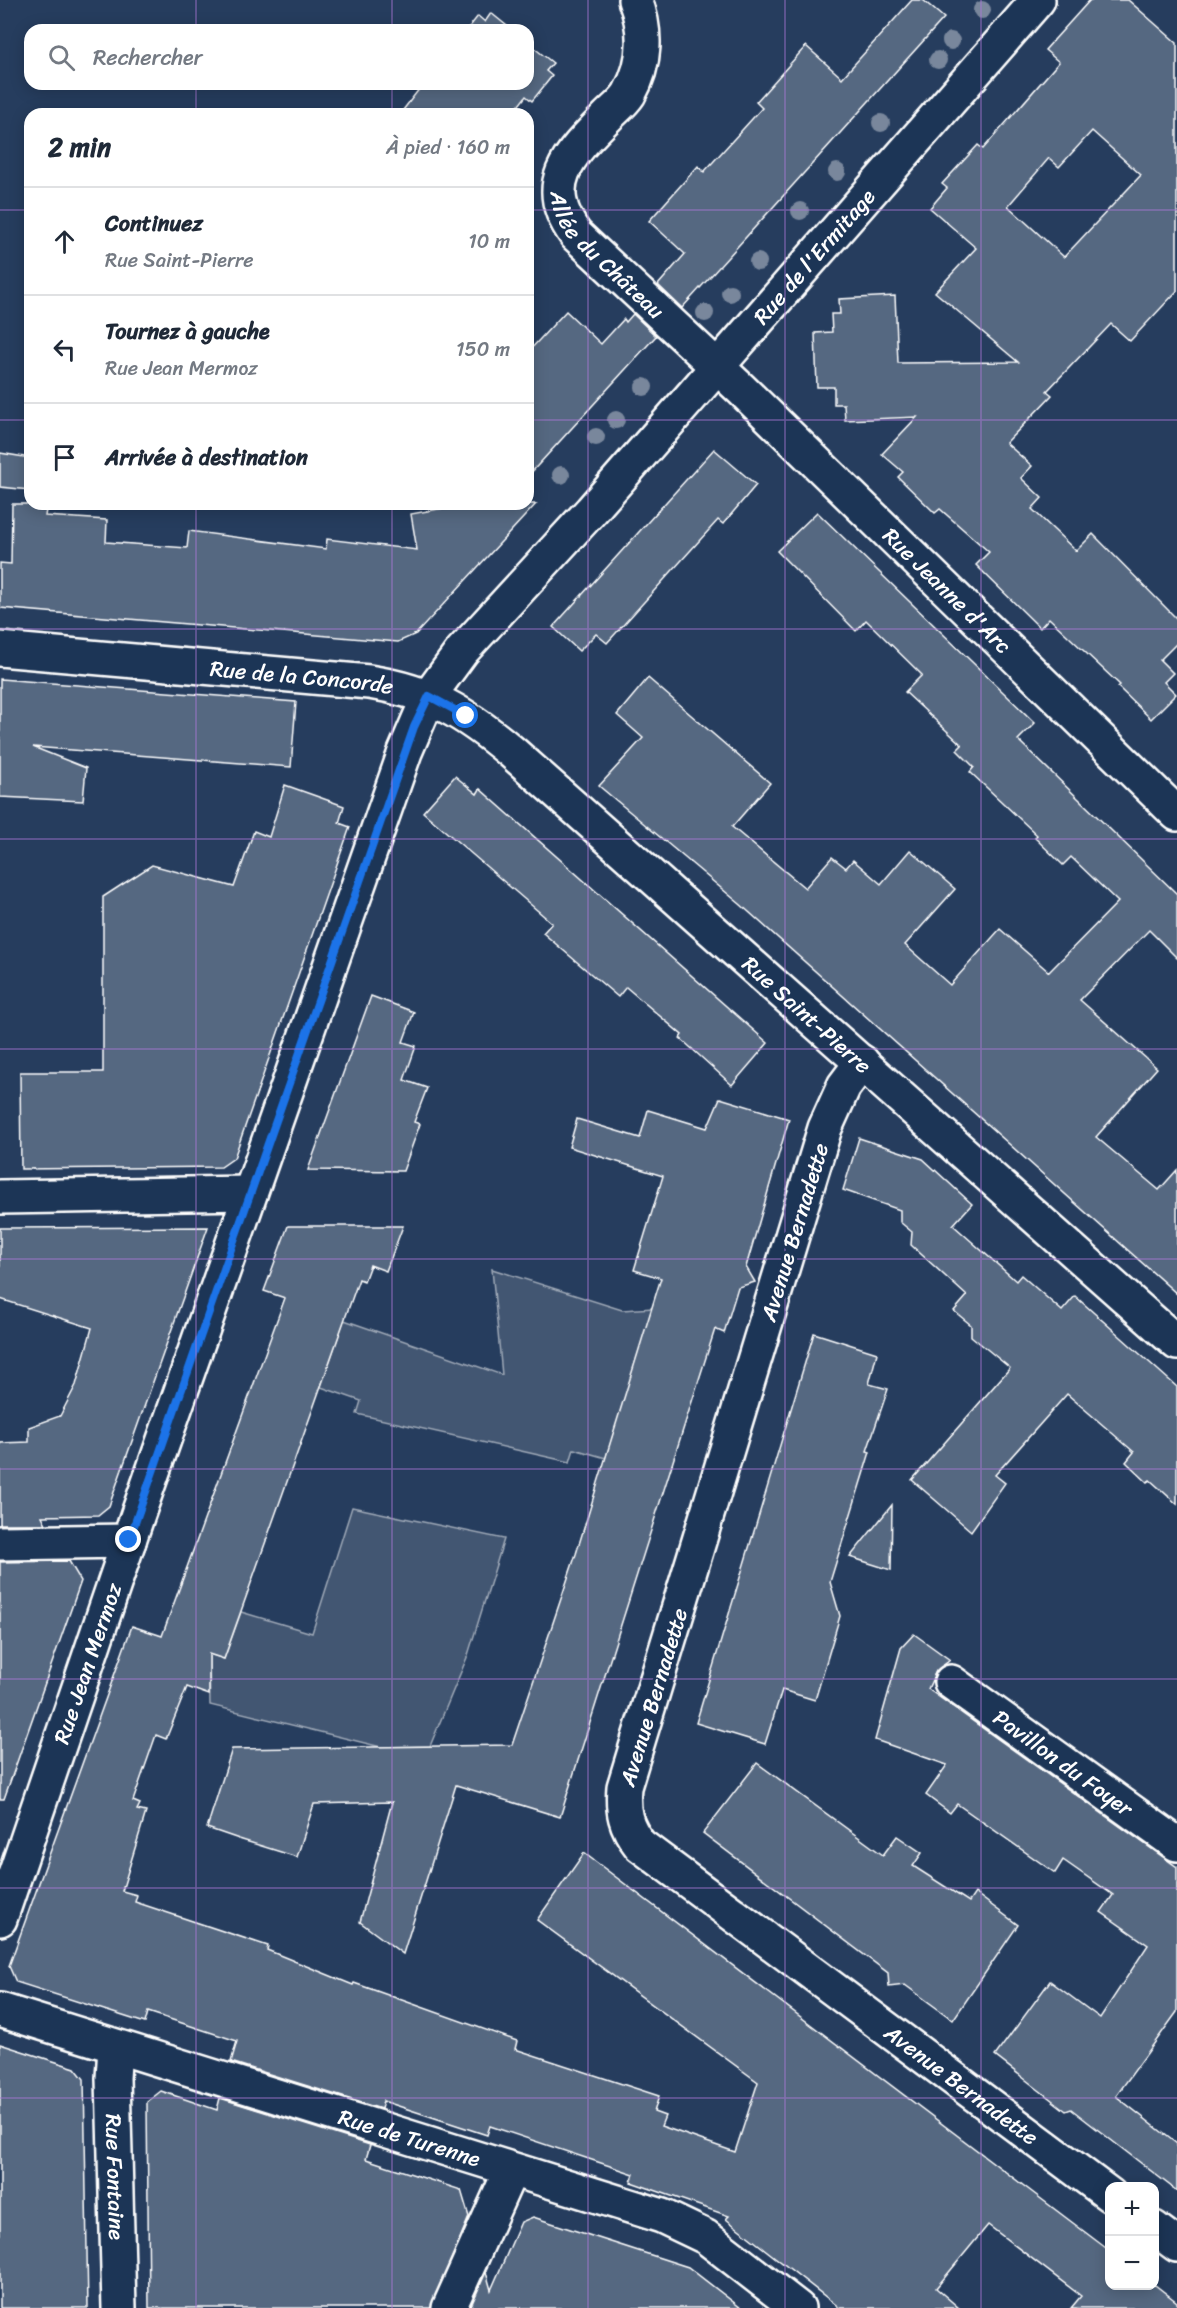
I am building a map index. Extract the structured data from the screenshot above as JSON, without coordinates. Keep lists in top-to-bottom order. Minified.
{"streets":{"street":["Allée du Château","Rue de l'Ermitage","Rue Jeanne d'Arc","Rue de la Concorde","Rue Saint-Pierre","Avenue Bernadette","Rue Jean Mermoz","Pavillon du Foyer","Rue de Turenne","Rue Fontaine"]},"crossings":[["Allée du Château","Rue de l'Ermitage"],["Allée du Château","Rue Jeanne d'Arc"],["Rue de l'Ermitage","Rue Jeanne d'Arc"],["Rue de l'Ermitage","Rue de la Concorde"],["Rue de l'Ermitage","Rue Saint-Pierre"],["Rue de l'Ermitage","Rue Jean Mermoz"],["Rue de la Concorde","Rue Saint-Pierre"],["Rue de la Concorde","Rue Jean Mermoz"],["Rue Saint-Pierre","Avenue Bernadette"],["Rue Saint-Pierre","Rue Jean Mermoz"],["Rue de Turenne","Rue Fontaine"]],"page":{"search":"Rechercher","heading":["2 min","À pied · 160 m"],"list":[["Continuez","Rue Saint-Pierre","10 m"],["Tournez à gauche","Rue Jean Mermoz","150 m"],"Arrivée à destination"],"map_buttons":["+","−"]}}
